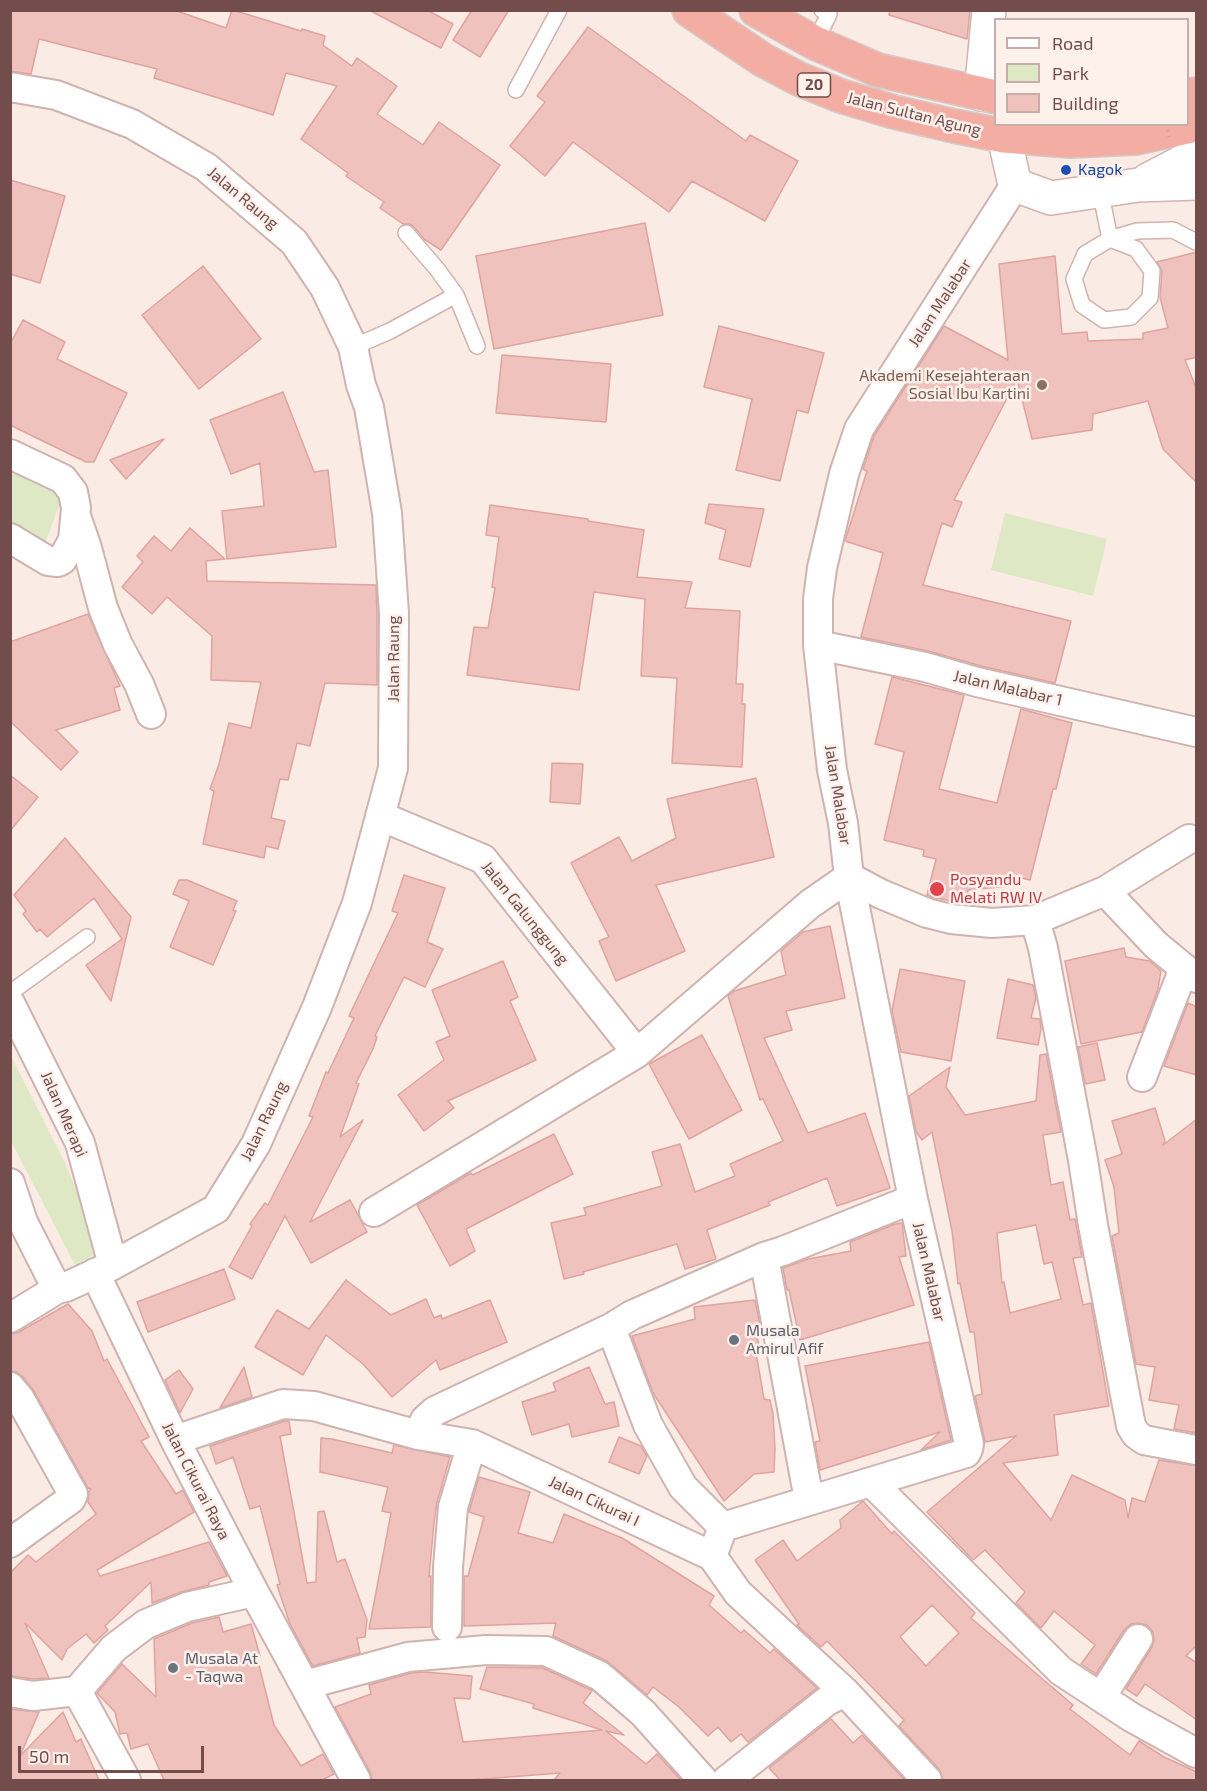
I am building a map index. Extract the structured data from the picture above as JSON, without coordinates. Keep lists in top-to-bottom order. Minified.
{"streets":{"highway":["20","Jalan Sultan Agung"],"street":["Jalan Raung","Jalan Malabar","Jalan Malabar 1","Jalan Galunggung","Jalan Merapi","Jalan Cikurai Raya","Jalan Cikurai I"]},"crossings":[["Jalan Raung","Jalan Galunggung"],["Jalan Raung","Jalan Merapi"],["Jalan Raung","Jalan Cikurai Raya"],["Jalan Malabar","Jalan Malabar 1"],["Jalan Merapi","Jalan Cikurai Raya"],["Jalan Cikurai Raya","Jalan Cikurai I"]],"places":["Kagok","Akademi Kesejahteraan Sosial Ibu Kartini","Posyandu Melati RW IV","Musala Amirul Afif","Musala At - Taqwa"],"legend":["Road","Park","Building"],"scale_bar":"50 m"}
